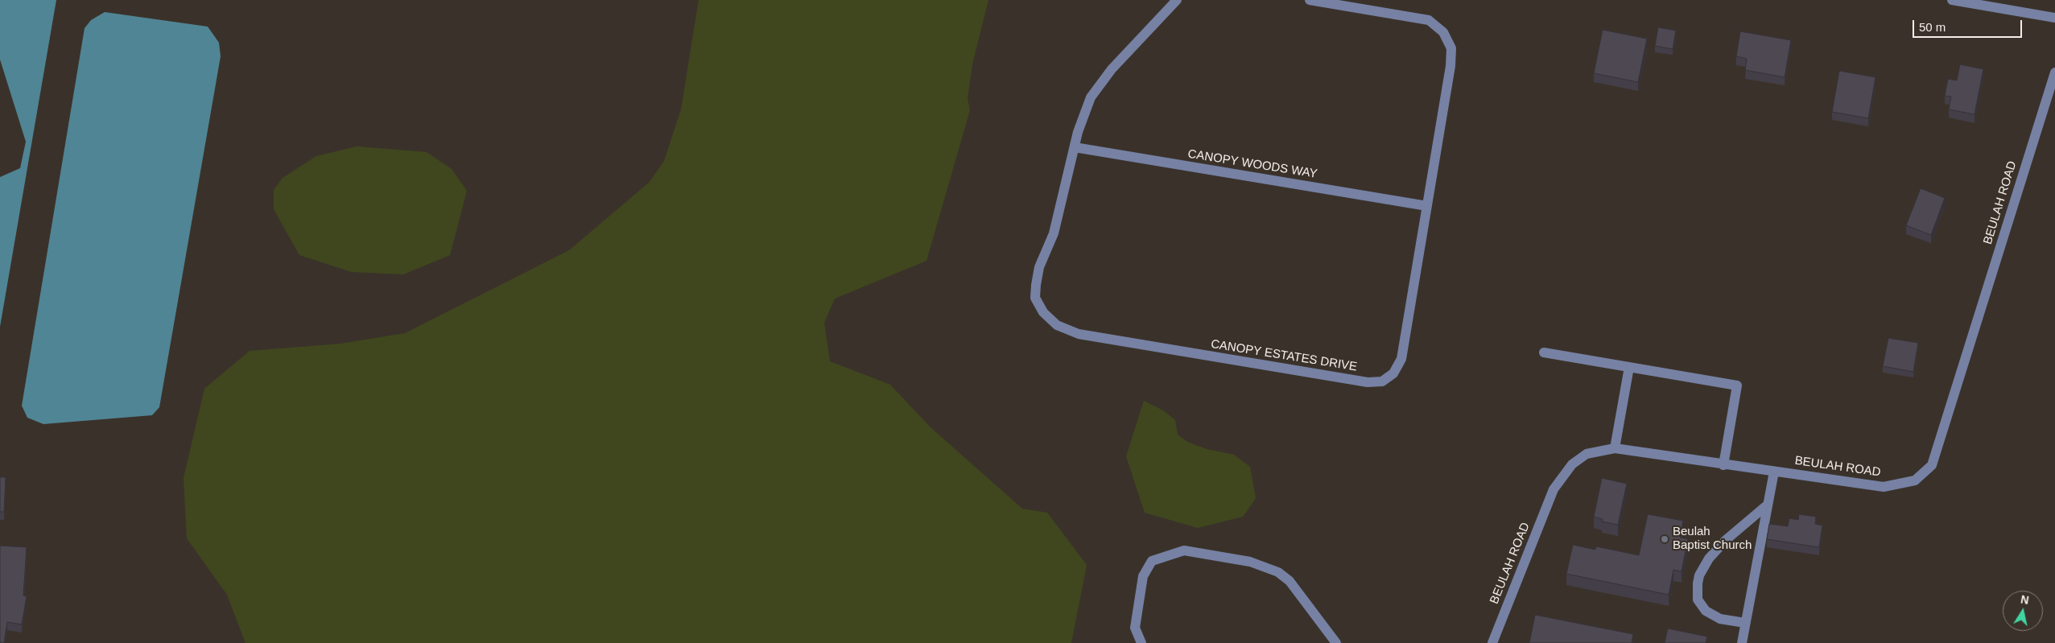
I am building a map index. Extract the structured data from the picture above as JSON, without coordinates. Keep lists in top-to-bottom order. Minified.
{"streets":{"street":["CANOPY WOODS WAY","BEULAH ROAD","CANOPY ESTATES DRIVE"]},"crossings":[["CANOPY WOODS WAY","CANOPY ESTATES DRIVE"]],"places":["Beulah Baptist Church"],"scale_bar":"50 m","north":"top"}
